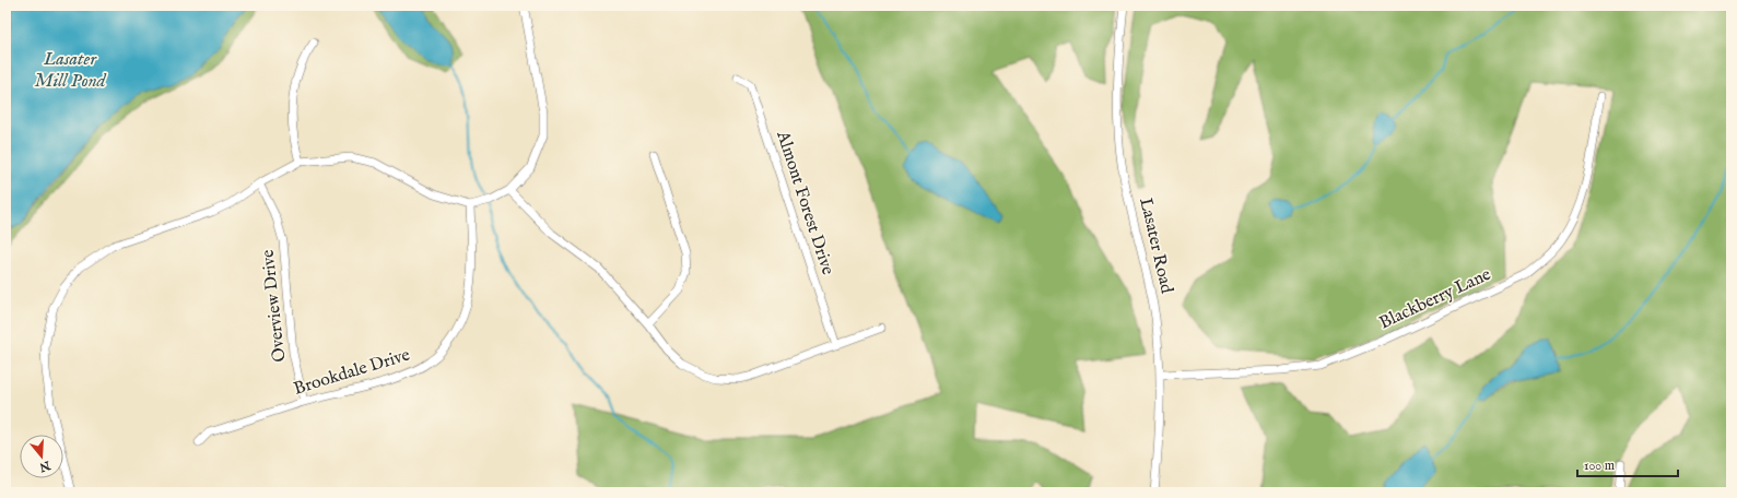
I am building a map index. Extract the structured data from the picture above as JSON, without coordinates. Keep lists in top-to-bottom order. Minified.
{"streets":{"street":["Almont Forest Drive","Lasater Road","Blackberry Lane","Overview Drive","Brookdale Drive"]},"crossings":[["Lasater Road","Blackberry Lane"],["Overview Drive","Brookdale Drive"]],"water":["Lasater Mill Pond"],"scale_bar":"100 m","north":"bottom"}
